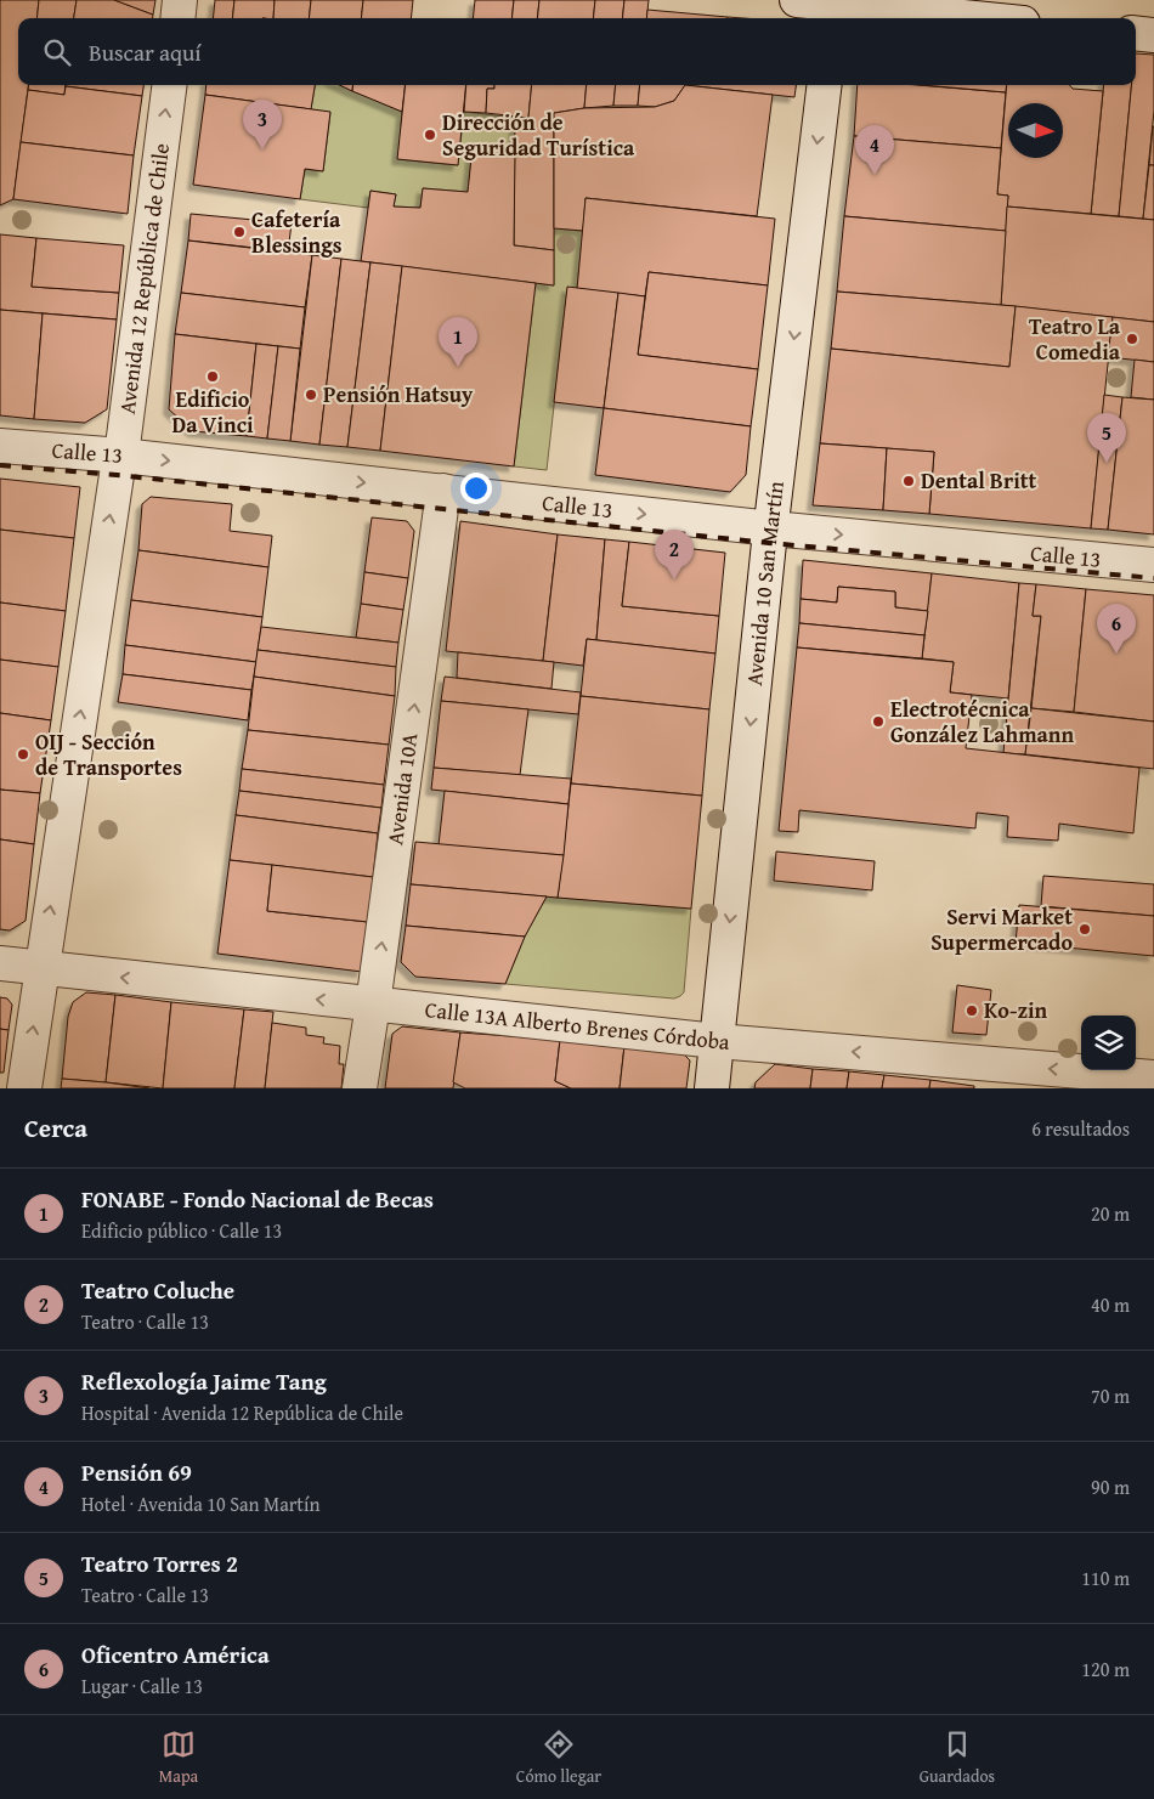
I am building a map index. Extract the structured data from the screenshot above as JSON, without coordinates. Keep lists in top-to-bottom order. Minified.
{"streets":{"street":["Avenida 12 República de Chile","Calle 13","Avenida 10 San Martín","Avenida 10A","Calle 13A Alberto Brenes Córdoba"]},"crossings":[["Avenida 12 República de Chile","Calle 13"],["Avenida 12 República de Chile","Calle 13A Alberto Brenes Córdoba"],["Calle 13","Avenida 10 San Martín"],["Calle 13","Avenida 10A"],["Avenida 10 San Martín","Calle 13A Alberto Brenes Córdoba"],["Avenida 10A","Calle 13A Alberto Brenes Córdoba"]],"one_way":["Avenida 12 República de Chile","Calle 13","Avenida 10 San Martín","Avenida 10A","Calle 13A Alberto Brenes Córdoba"],"places":["Dirección de Seguridad Turística","Cafetería Blessings","Teatro La Comedia","Edificio Da Vinci","Pensión Hatsuy","Dental Britt","Electrotécnica González Lahmann","OIJ - Sección de Transportes","Servi Market Supermercado","Ko-zin"],"north":"right","page":{"search":"Buscar aquí","pins":["3","4","1","5","2","6"],"heading":["Cerca","6 resultados"],"list":[{"mark":"1","name":"FONABE - Fondo Nacional de Becas","note":"Edificio público · Calle 13","value":"20 m"},{"mark":"2","name":"Teatro Coluche","note":"Teatro · Calle 13","value":"40 m"},{"mark":"3","name":"Reflexología Jaime Tang","note":"Hospital · Avenida 12 República de Chile","value":"70 m"},{"mark":"4","name":"Pensión 69","note":"Hotel · Avenida 10 San Martín","value":"90 m"},{"mark":"5","name":"Teatro Torres 2","note":"Teatro · Calle 13","value":"110 m"},{"mark":"6","name":"Oficentro América","note":"Lugar · Calle 13","value":"120 m"}],"nav":["Mapa","Cómo llegar","Guardados"]}}
